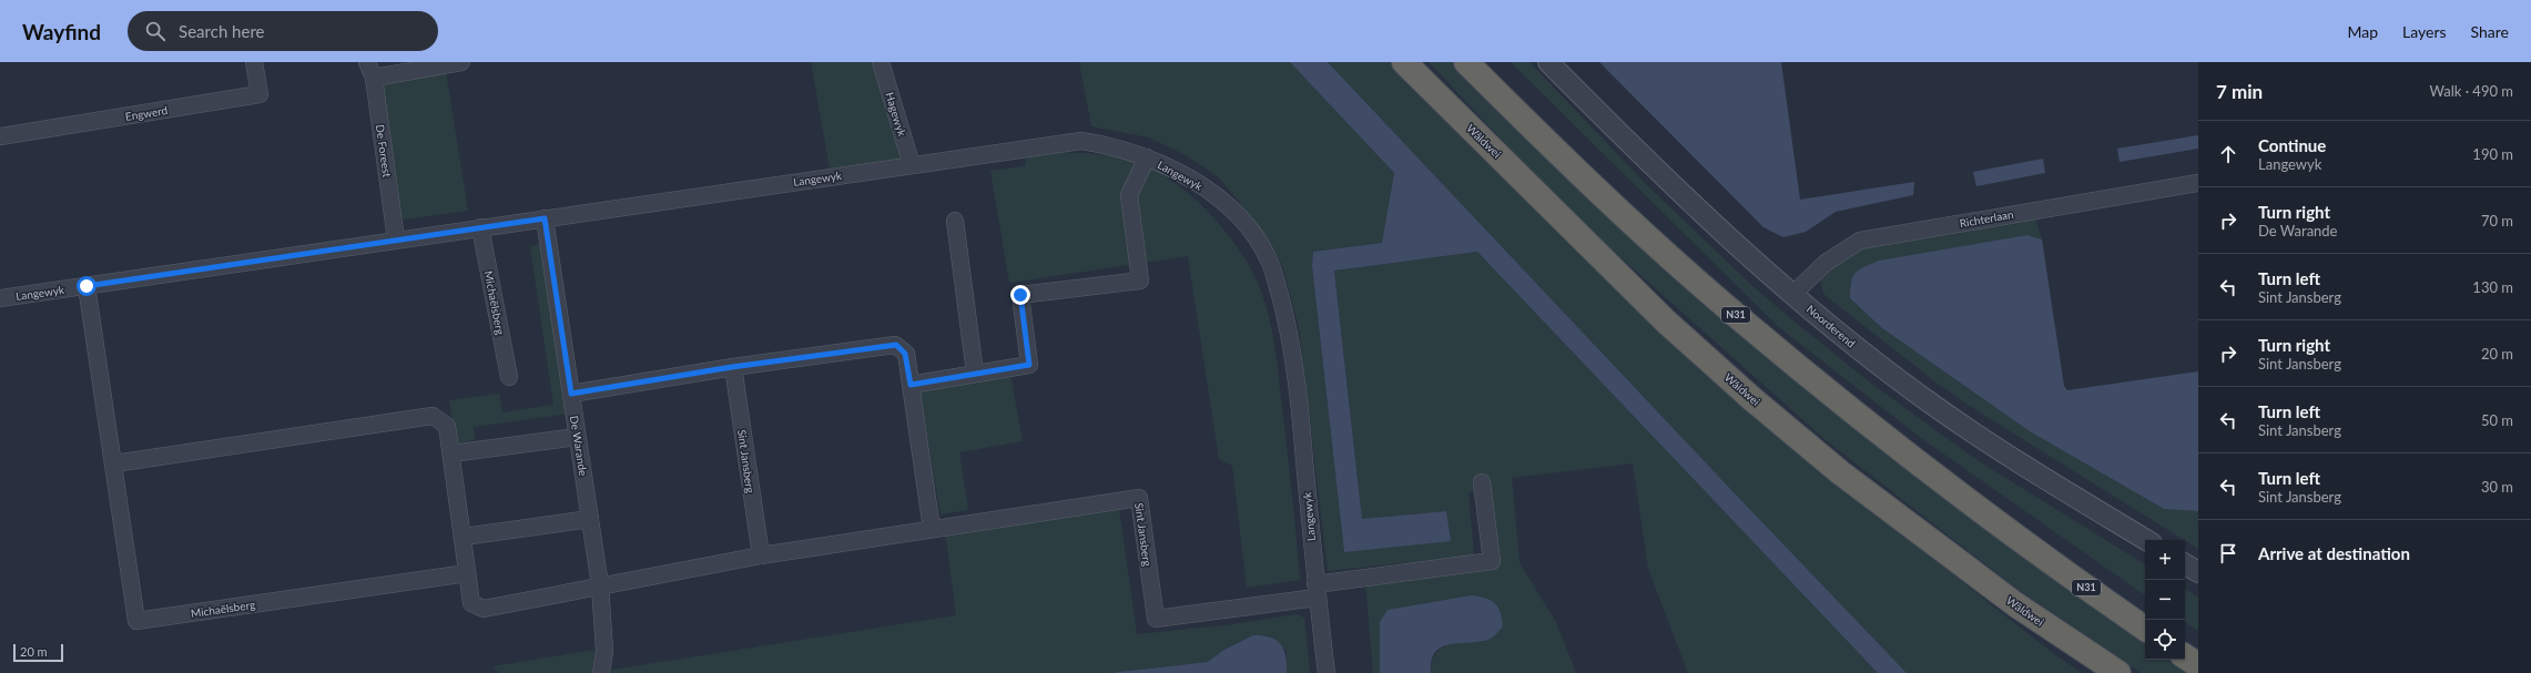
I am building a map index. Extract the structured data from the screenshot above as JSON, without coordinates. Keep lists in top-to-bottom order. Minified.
{"streets":{"highway":["Wâldwei","N31"],"street":["Engwerd","Hagewyk","De Foreest","Langewyk","Richterlaan","Michaëlsberg","Noorderend","De Warande","Sint Jansberg"]},"crossings":[["Hagewyk","Langewyk"],["De Foreest","Langewyk"],["Langewyk","Michaëlsberg"],["Langewyk","De Warande"],["Langewyk","Sint Jansberg"],["Richterlaan","Noorderend"],["De Warande","Sint Jansberg"]],"scale_bar":"20 m","page":{"header":"Wayfind","search":"Search here","nav":["Map","Layers","Share"],"heading":["7 min","Walk · 490 m"],"list":[["Continue","Langewyk","190 m"],["Turn right","De Warande","70 m"],["Turn left","Sint Jansberg","130 m"],["Turn right","Sint Jansberg","20 m"],["Turn left","Sint Jansberg","50 m"],["Turn left","Sint Jansberg","30 m"],"Arrive at destination"],"map_buttons":["+","−"],"scale":"20 m"}}
